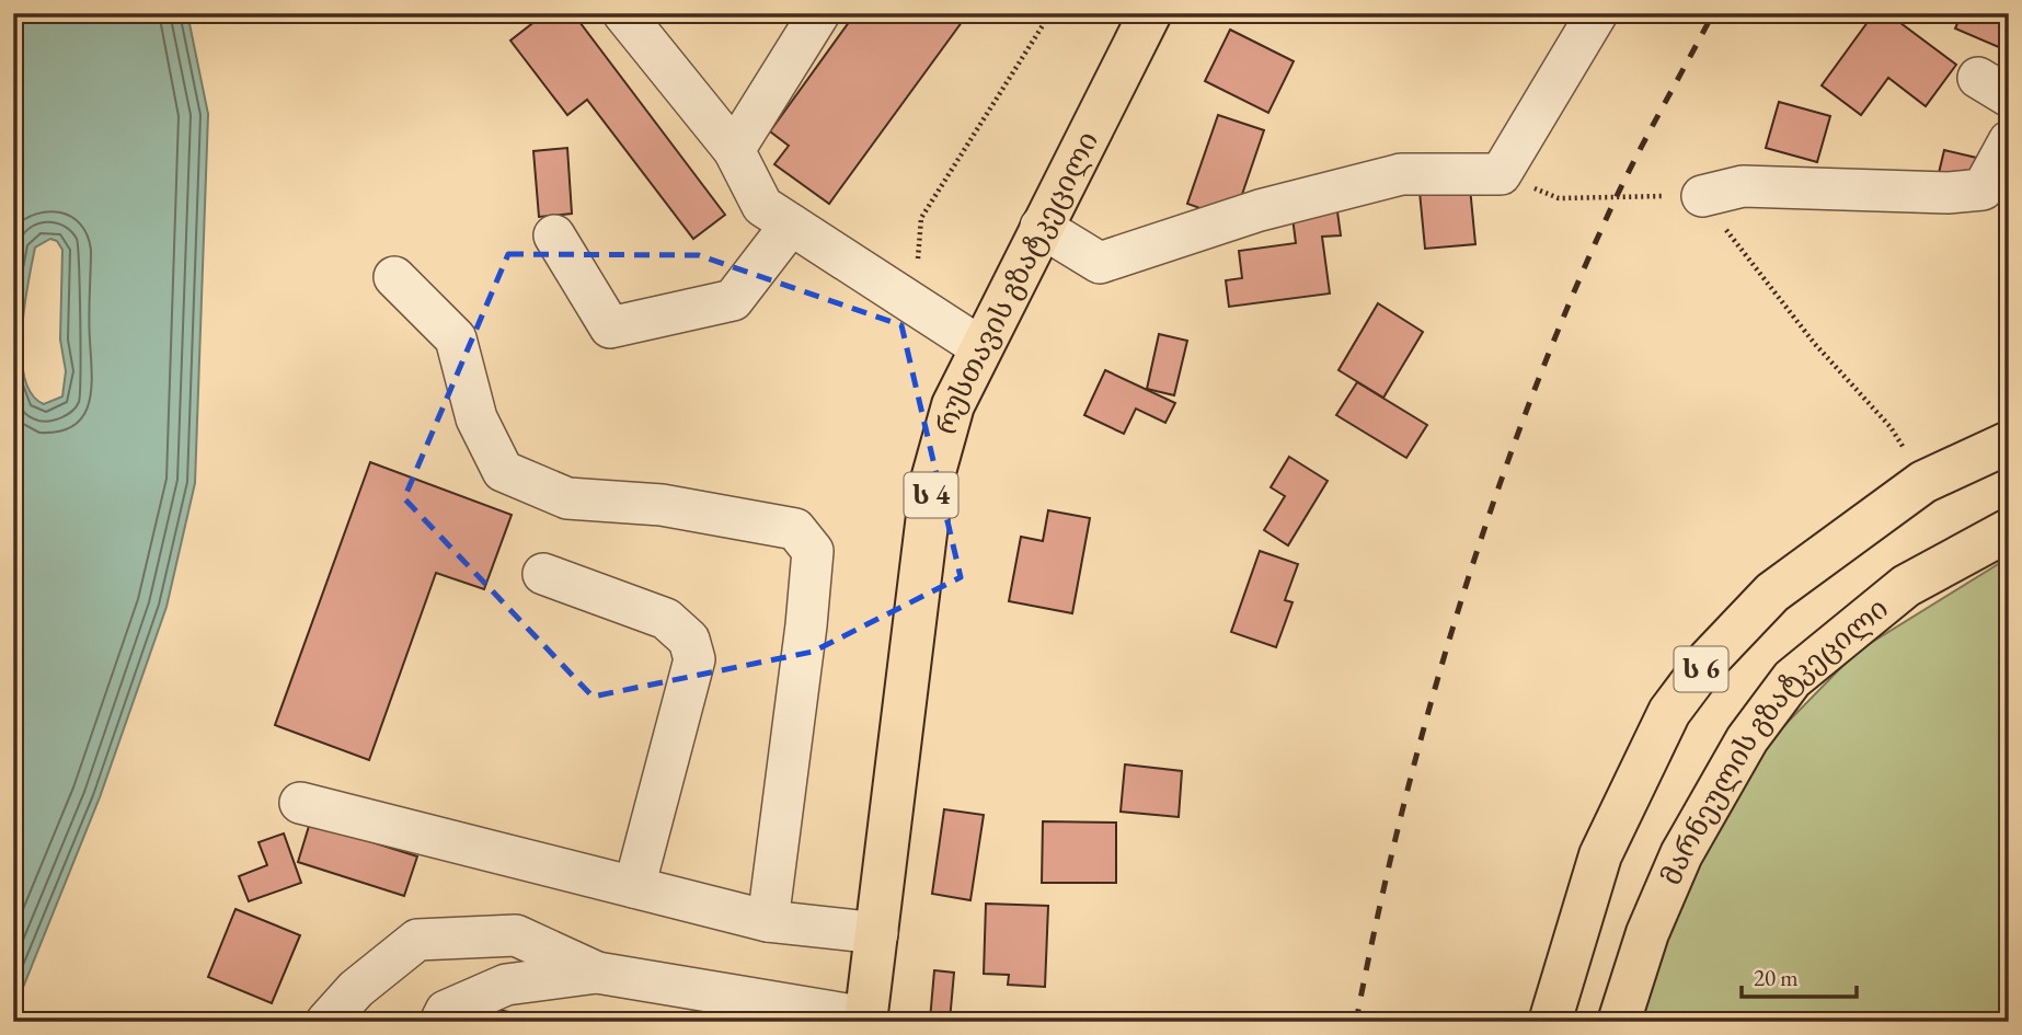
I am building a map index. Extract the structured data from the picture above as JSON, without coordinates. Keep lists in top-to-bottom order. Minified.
{"streets":{"highway":["რუსთავის გზატკეცილი","ს 4","ს 6","მარნეულის გზატკეცილი"]},"scale_bar":"20 m"}
